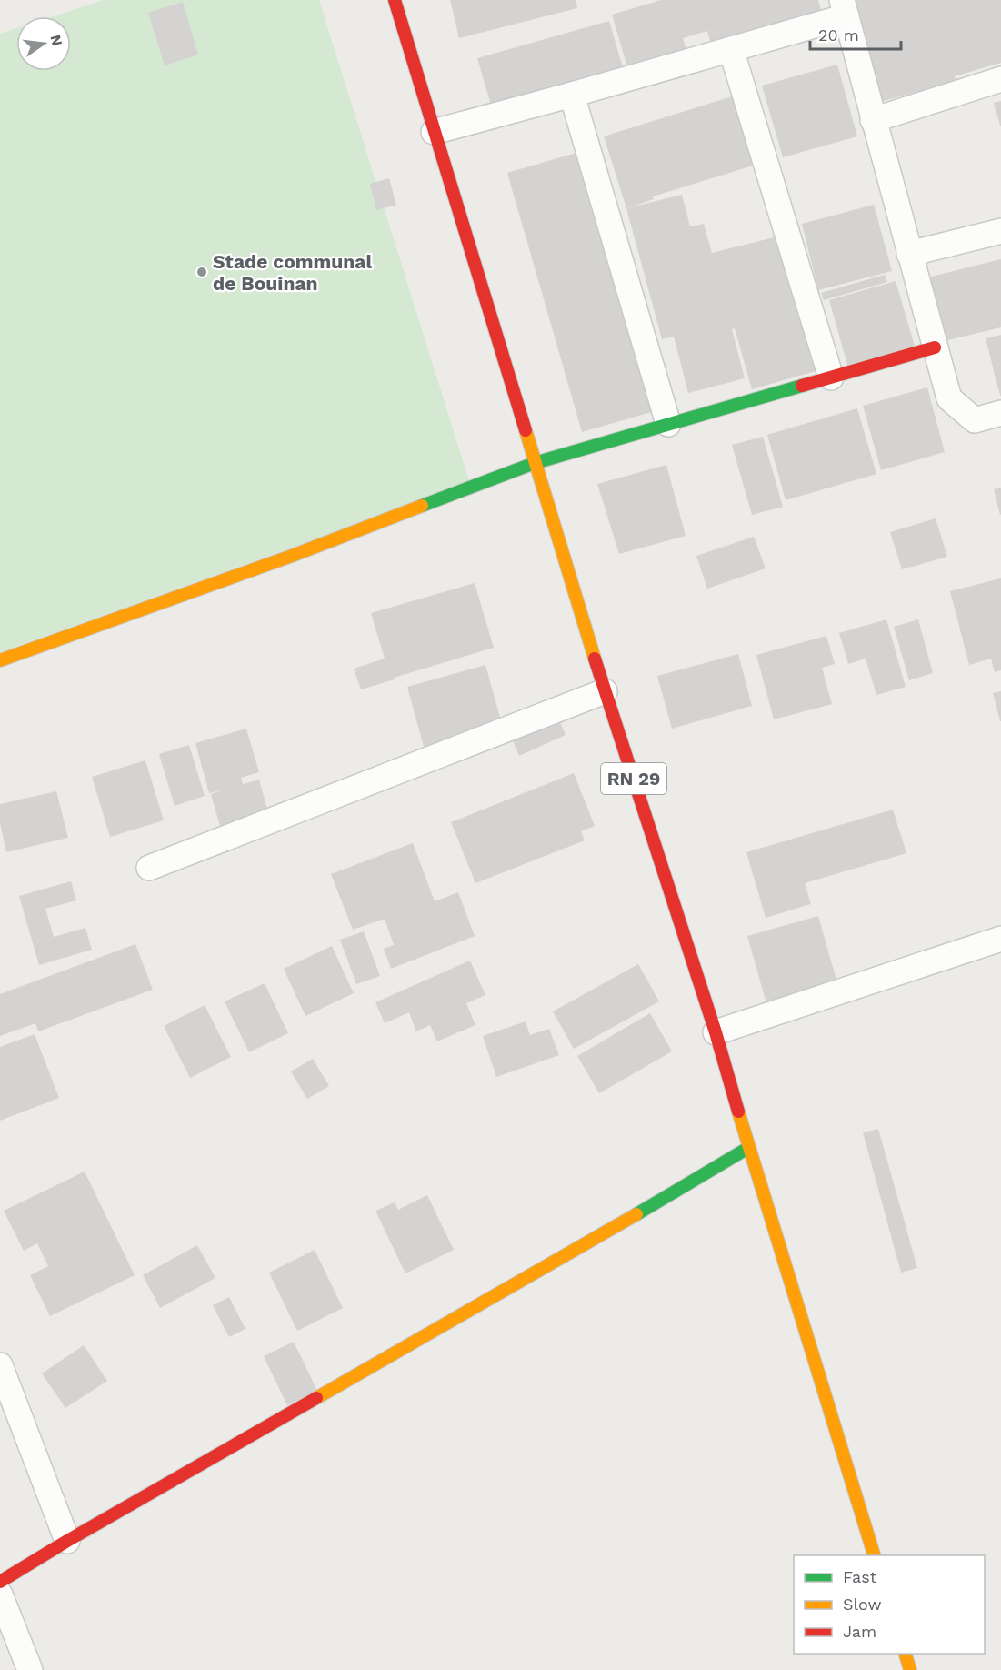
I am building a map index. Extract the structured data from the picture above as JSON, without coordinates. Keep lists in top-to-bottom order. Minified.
{"streets":{"street":["RN 29"]},"places":["Stade communal de Bouinan"],"legend":["Fast","Slow","Jam"],"scale_bar":"20 m","north":"right"}
